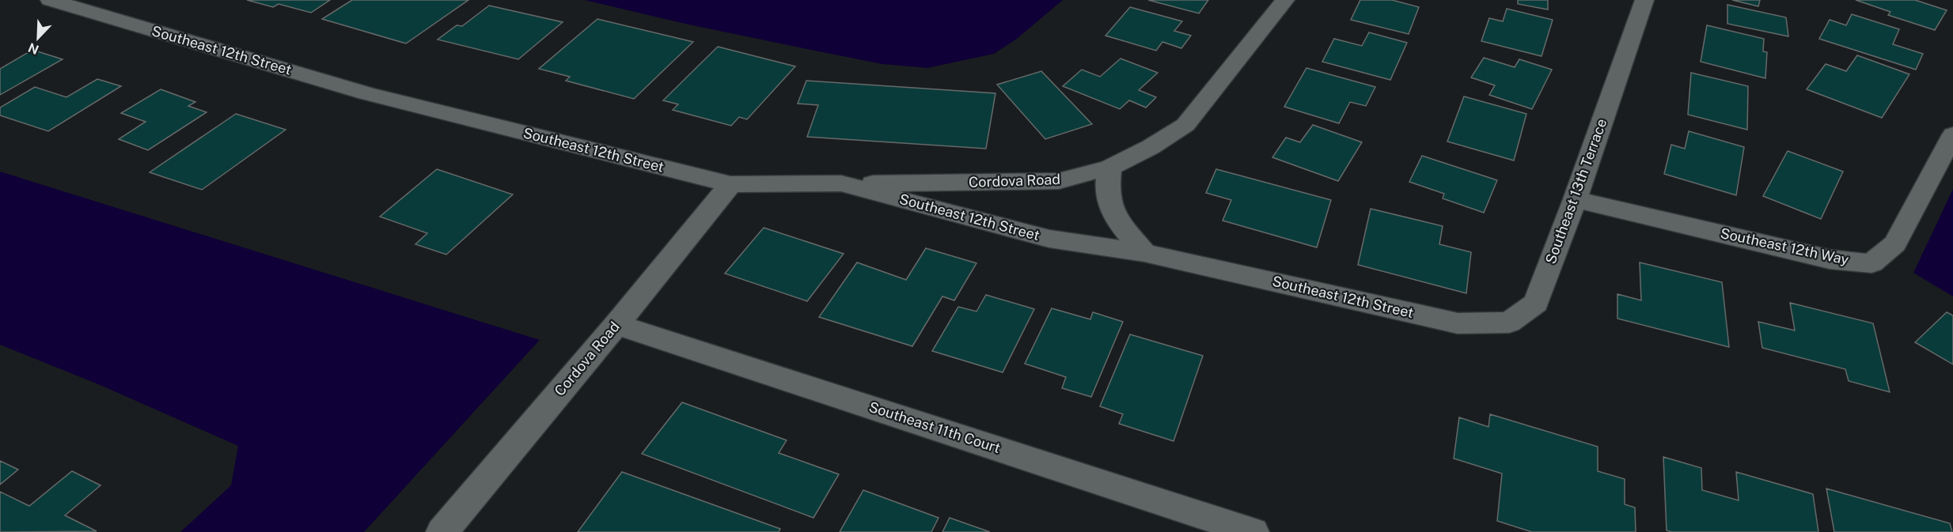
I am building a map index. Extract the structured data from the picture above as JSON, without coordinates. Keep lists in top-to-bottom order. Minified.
{"streets":{"street":["Southeast 12th Street","Cordova Road","Southeast 13th Terrace","Southeast 12th Way","Southeast 11th Court"]},"crossings":[["Southeast 12th Street","Cordova Road"],["Southeast 12th Street","Southeast 13th Terrace"],["Cordova Road","Southeast 11th Court"],["Southeast 13th Terrace","Southeast 12th Way"]],"north":"bottom left"}
